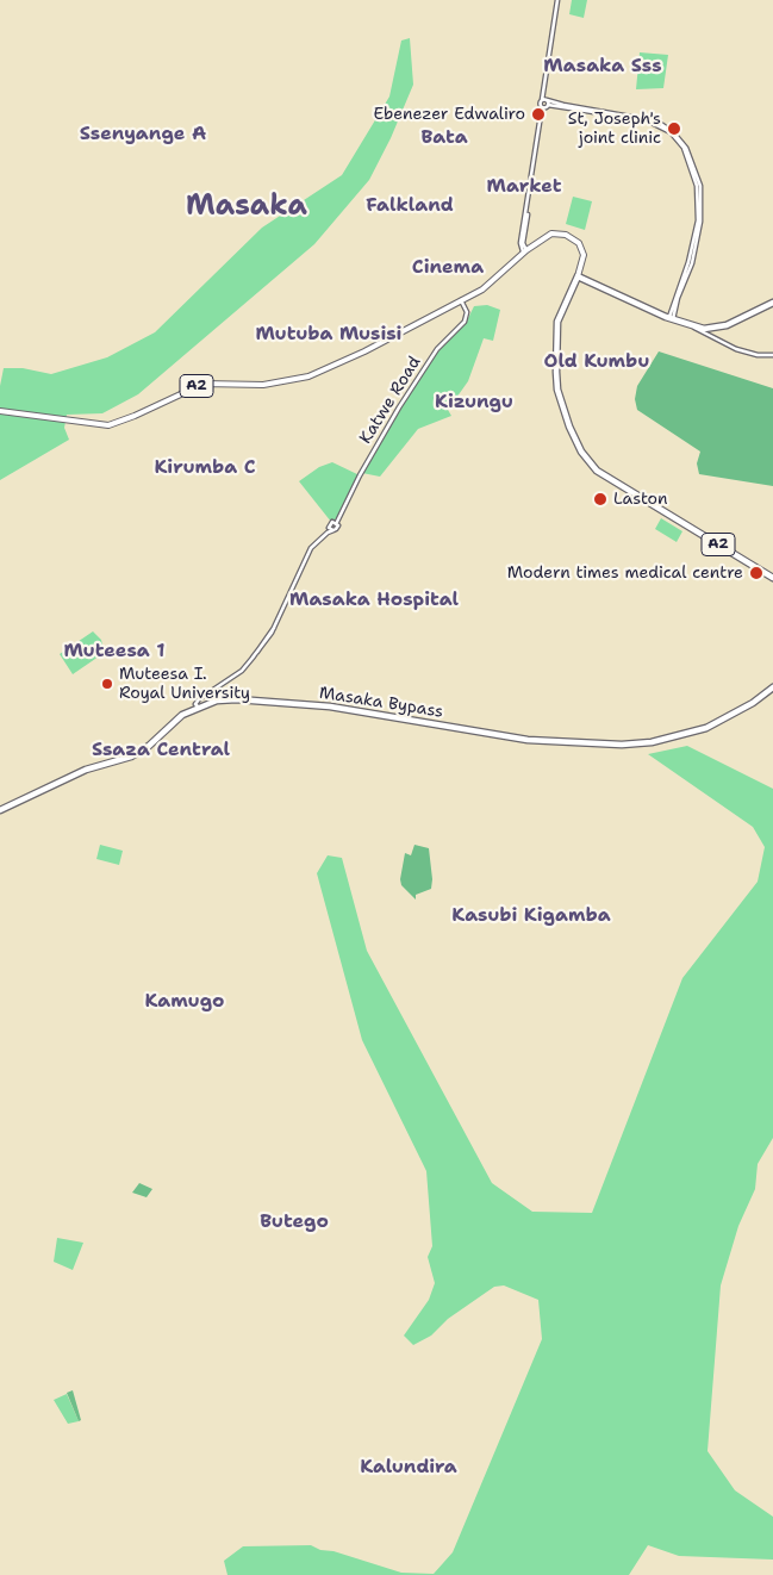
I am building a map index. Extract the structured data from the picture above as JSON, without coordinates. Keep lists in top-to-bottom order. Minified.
{"streets":{"highway":["A2","Masaka Bypass"],"street":["Katwe Road"]},"crossings":[["A2","Katwe Road"]],"districts":["Masaka Sss","Ssenyange A","Bata","Market","Falkland","Masaka","Cinema","Mutuba Musisi","Old Kumbu","Kizungu","Kirumba C","Masaka Hospital","Muteesa 1","Ssaza Central","Kasubi Kigamba","Kamugo","Butego","Kalundira"],"places":["Ebenezer Edwaliro","St, Joseph's joint clinic","Laston","Modern times medical centre","Muteesa I. Royal University"]}
